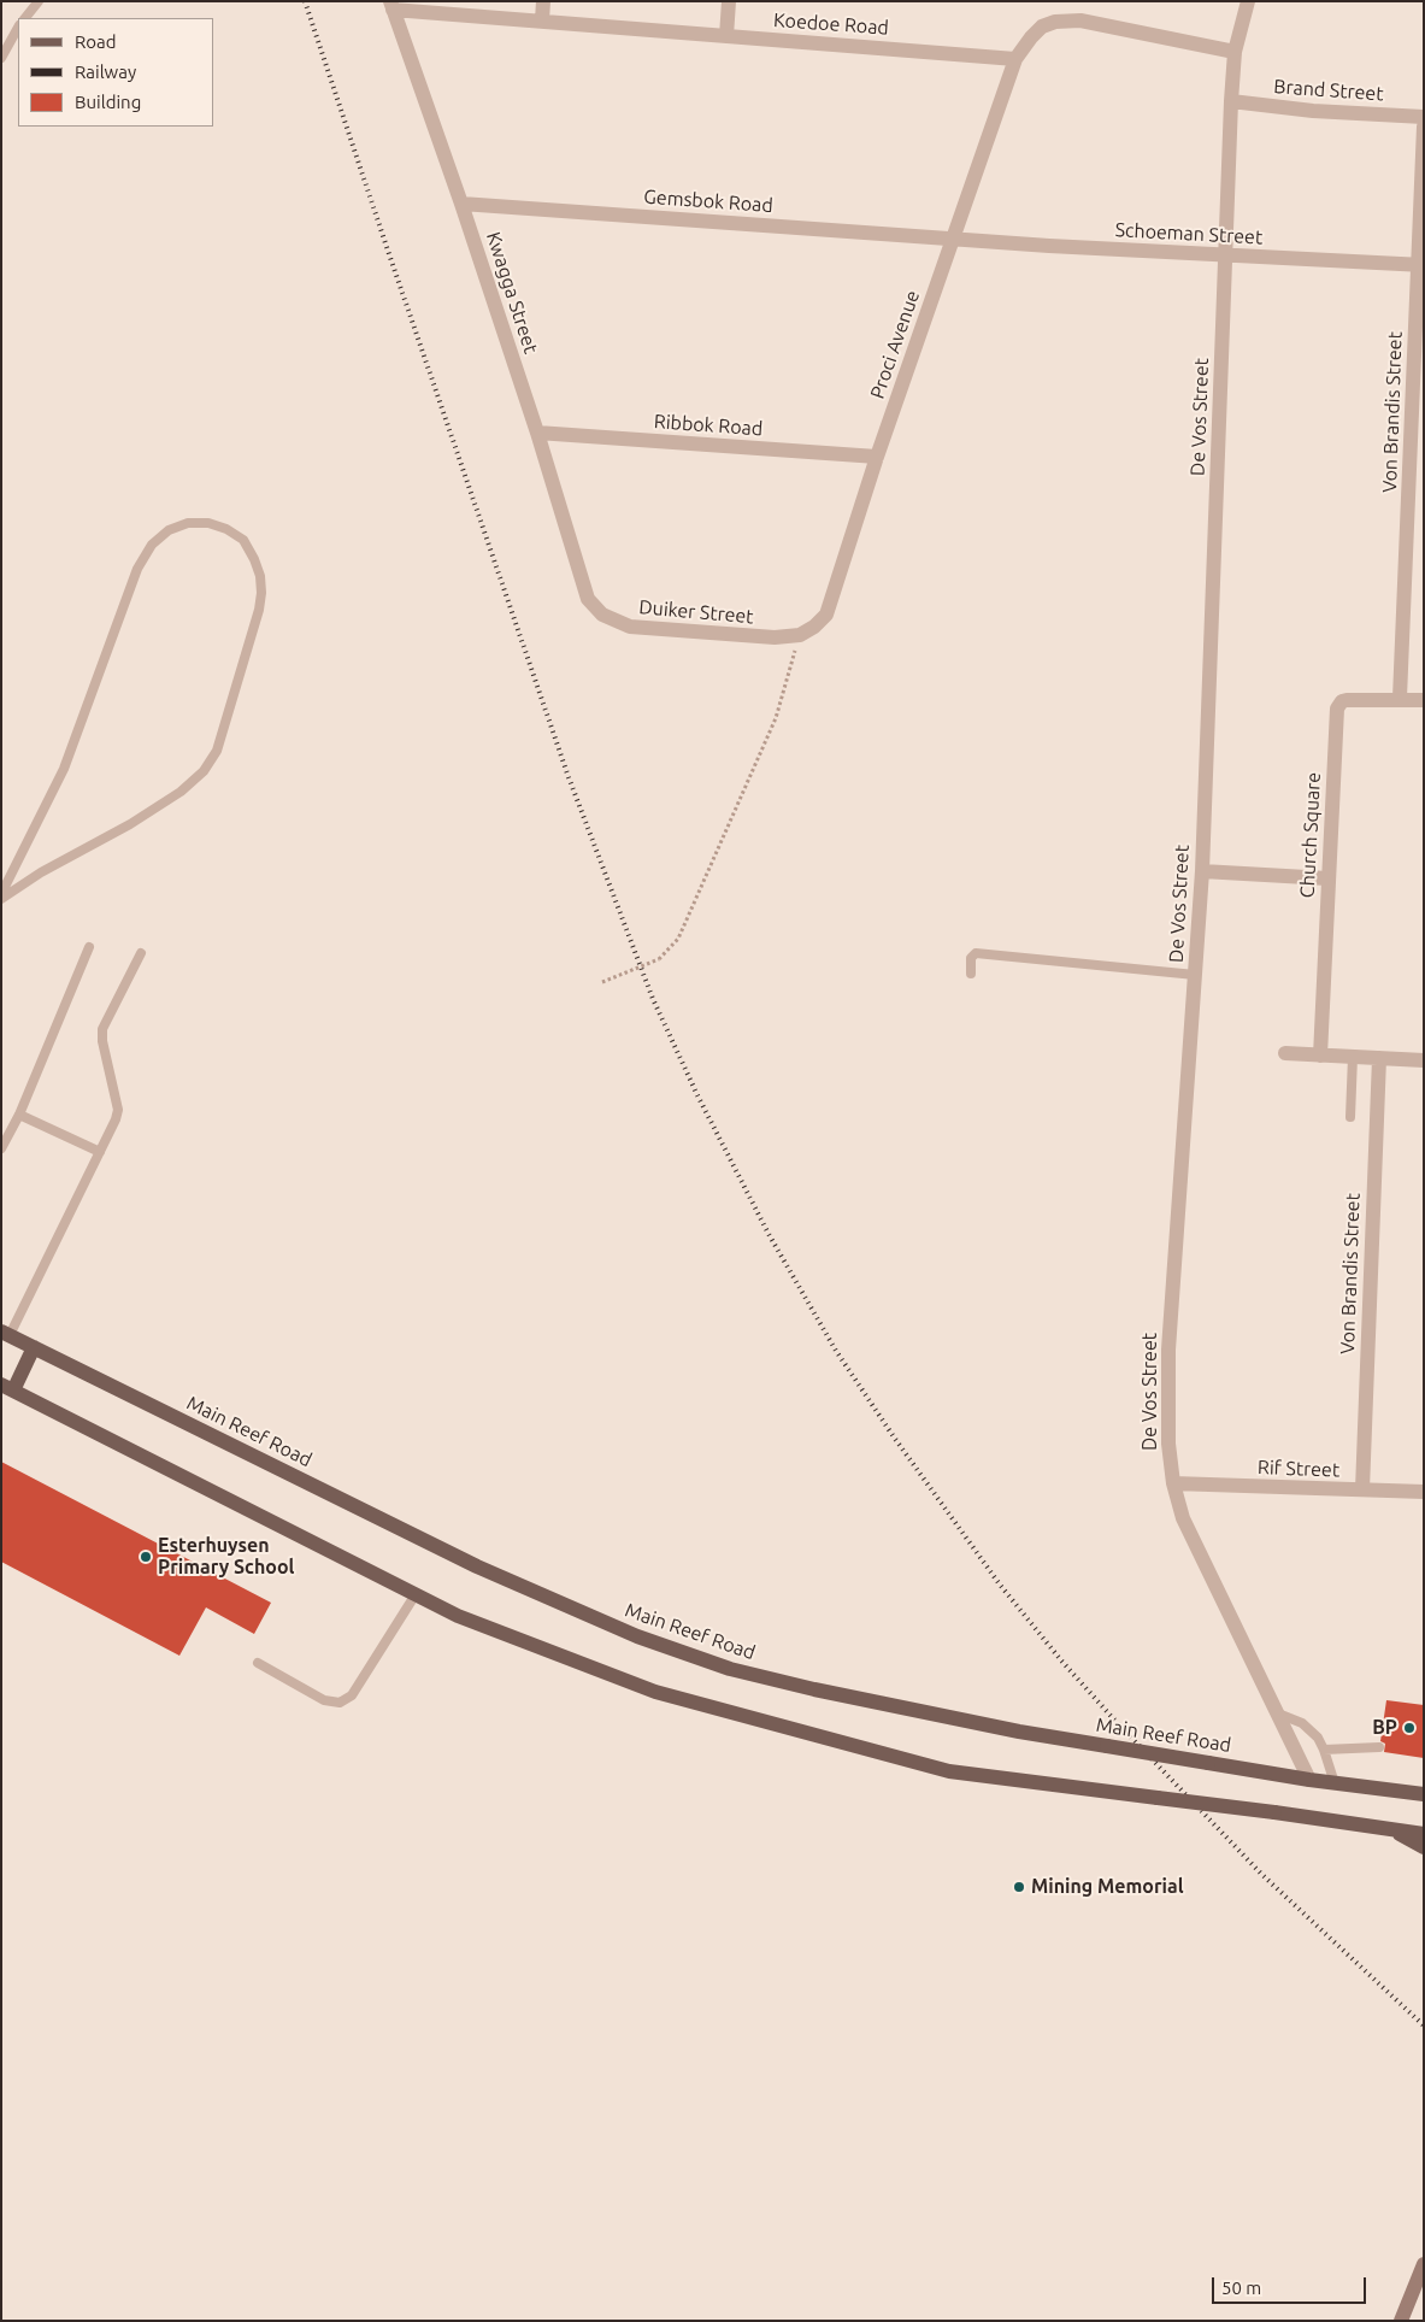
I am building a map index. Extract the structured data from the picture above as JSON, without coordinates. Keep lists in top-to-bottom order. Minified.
{"streets":{"main road":["Main Reef Road"],"street":["Koedoe Road","Brand Street","Gemsbok Road","Schoeman Street","Kwagga Street","Proci Avenue","Von Brandis Street","De Vos Street","Ribbok Road","Duiker Street","Church Square","Rif Street"]},"crossings":[["Koedoe Road","Kwagga Street"],["Koedoe Road","Proci Avenue"],["Brand Street","De Vos Street"],["Gemsbok Road","Schoeman Street"],["Gemsbok Road","Kwagga Street"],["Gemsbok Road","Proci Avenue"],["Schoeman Street","Proci Avenue"],["Schoeman Street","Von Brandis Street"],["Schoeman Street","De Vos Street"],["Kwagga Street","Ribbok Road"],["Kwagga Street","Duiker Street"],["Proci Avenue","De Vos Street"],["Proci Avenue","Ribbok Road"],["Proci Avenue","Duiker Street"],["Von Brandis Street","Church Square"],["Von Brandis Street","Rif Street"],["De Vos Street","Main Reef Road"],["De Vos Street","Rif Street"]],"places":["Esterhuysen Primary School","BP","Mining Memorial"],"legend":["Road","Railway","Building"],"scale_bar":"50 m"}
